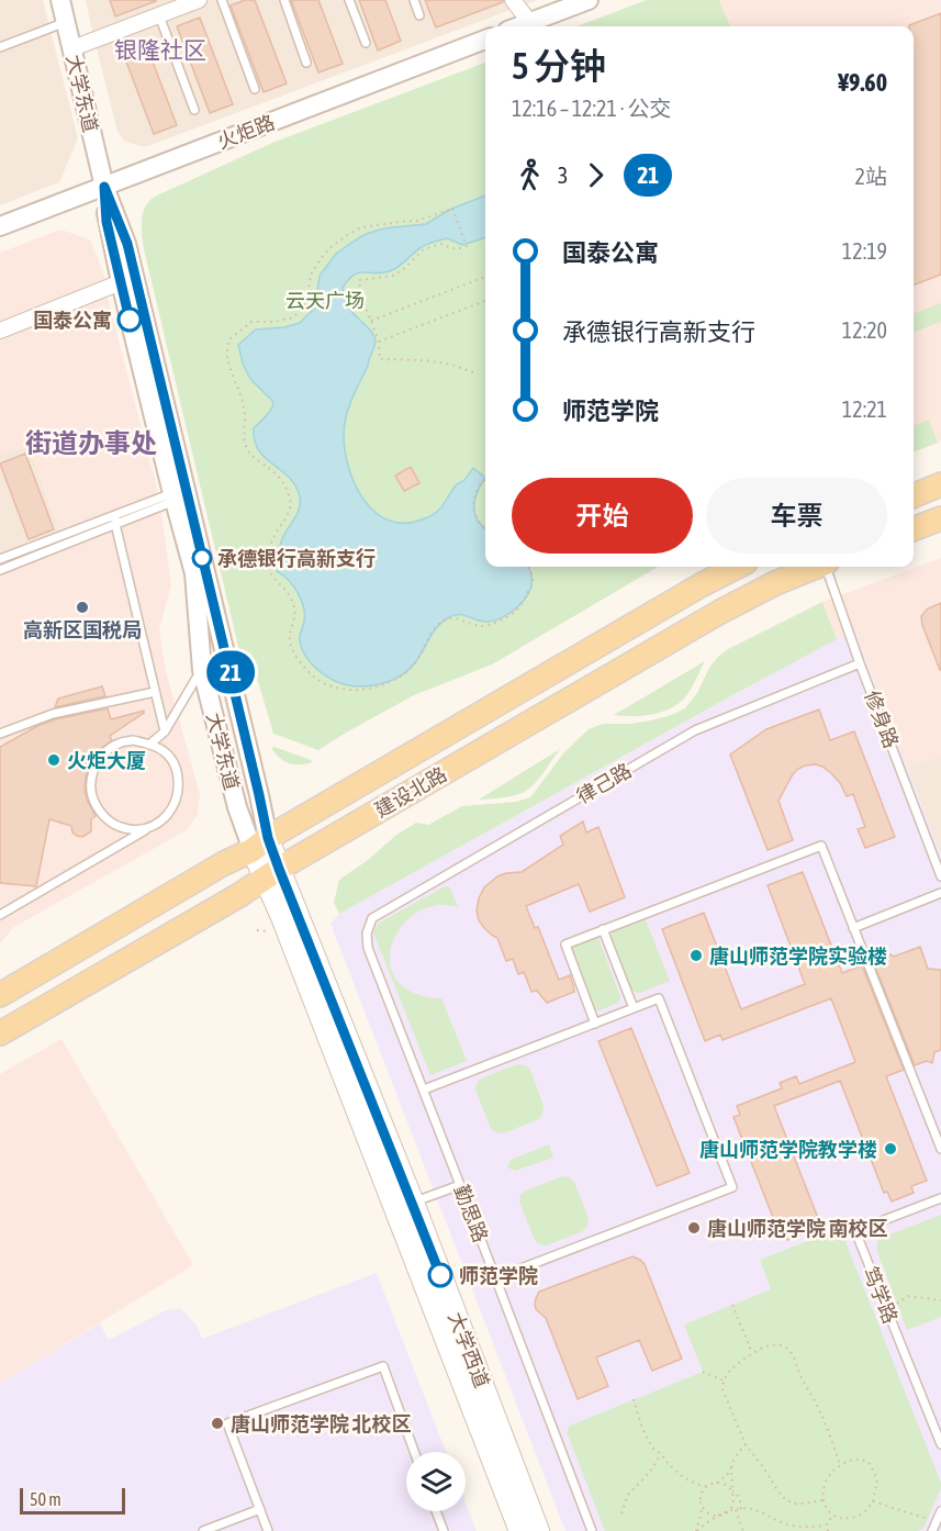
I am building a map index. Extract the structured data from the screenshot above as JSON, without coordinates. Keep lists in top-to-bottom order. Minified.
{"streets":{"main road":["建设北路","大学西道"],"street":["大学东道","火炬路"],"lane":["修身路","律己路","勤思路","笃学路"]},"crossings":[["大学东道","火炬路"],["大学东道","建设北路"],["大学东道","大学西道"],["修身路","律己路"],["律己路","勤思路"],["建设北路","大学西道"]],"districts":["银隆社区","街道办事处"],"parks":["云天广场"],"places":["国泰公寓","承德银行高新支行","高新区国税局","火炬大厦","唐山师范学院实验楼","唐山师范学院教学楼","唐山师范学院 南校区","师范学院","唐山师范学院 北校区"],"lines":["bus line 21"],"scale_bar":"50 m","page":{"on_map":"21","heading":["5 分钟","12:16 – 12:21 · 公交","¥9.60"],"legs":["3","21","2站"],"list":[{"name":"国泰公寓","value":"12:19"},{"name":"承德银行高新支行","value":"12:20"},{"name":"师范学院","value":"12:21"}],"buttons":["开始","车票"],"scale":"50 m"}}
